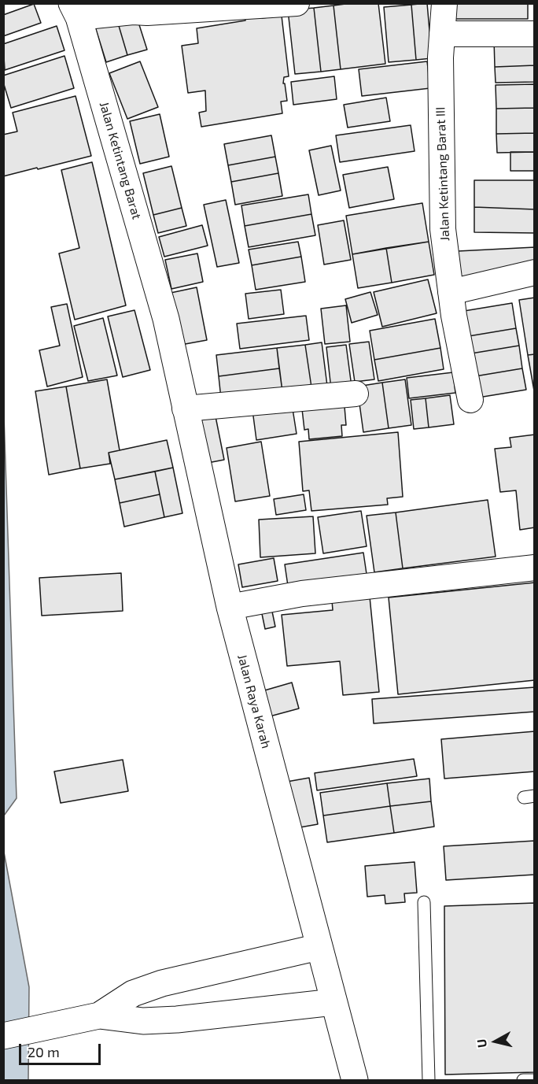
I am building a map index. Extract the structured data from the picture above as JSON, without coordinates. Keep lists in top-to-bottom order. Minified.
{"streets":{"main road":["Jalan Ketintang Barat","Jalan Raya Karah"],"street":["Jalan Ketintang Barat III"]},"crossings":[["Jalan Ketintang Barat","Jalan Raya Karah"]],"scale_bar":"20 m","north":"left"}
